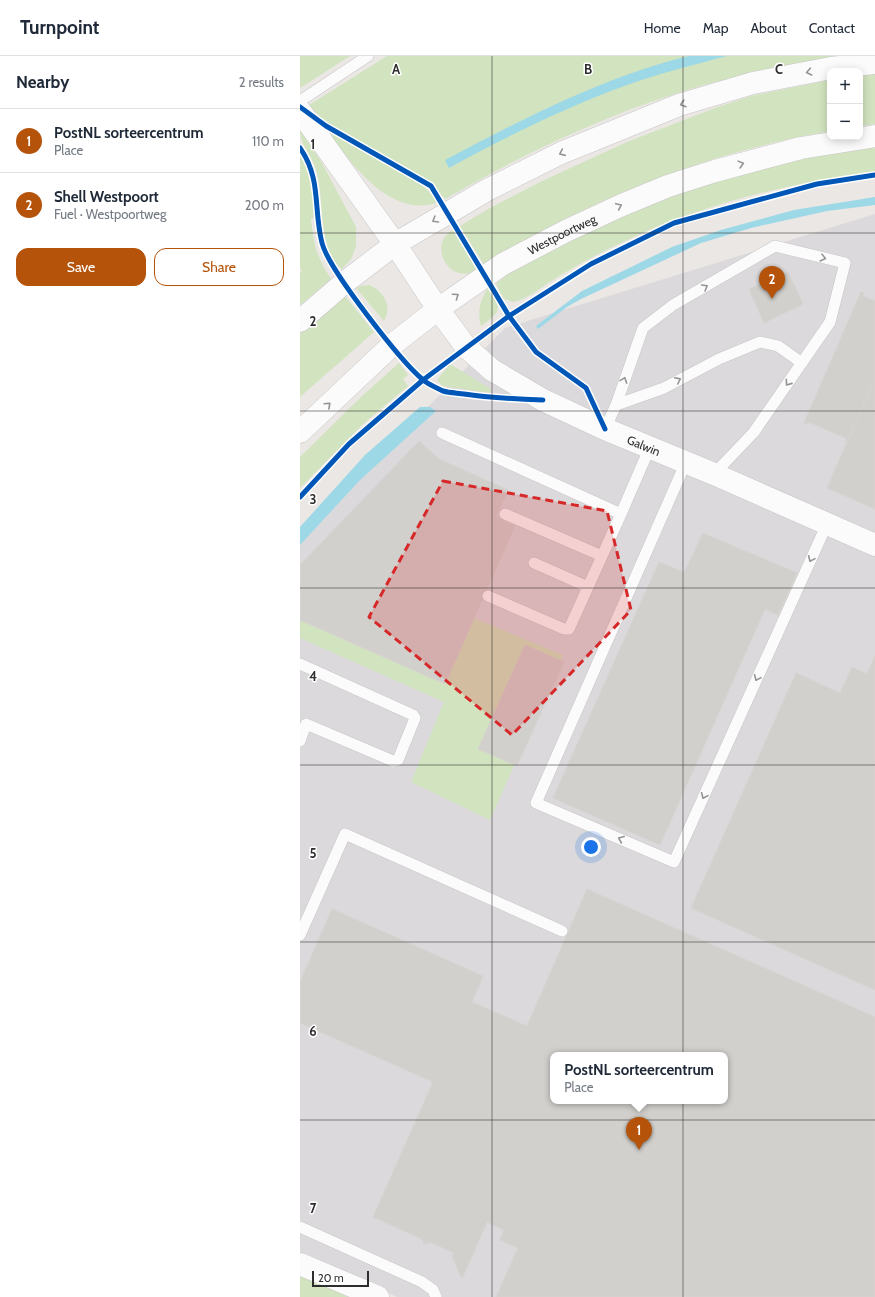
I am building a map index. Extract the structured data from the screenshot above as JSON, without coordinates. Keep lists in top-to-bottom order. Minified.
{"streets":{"main road":["Westpoortweg","Galwin"]},"crossings":[["Westpoortweg","Galwin"]],"scale_bar":"20 m","page":{"header":"Turnpoint","nav":["Home","Map","About","Contact"],"heading":["Nearby","2 results"],"map_buttons":["+","−"],"list":[{"mark":"1","name":"PostNL sorteercentrum","note":"Place","value":"110 m"},{"mark":"2","name":"Shell Westpoort","note":"Fuel · Westpoortweg","value":"200 m"}],"buttons":["Save","Share"],"pins":["2","1"],"popup":["PostNL sorteercentrum","Place"],"scale":"20 m"},"grid":{"columns":["A","B","C"],"rows":["1","2","3","4","5","6","7"]}}
